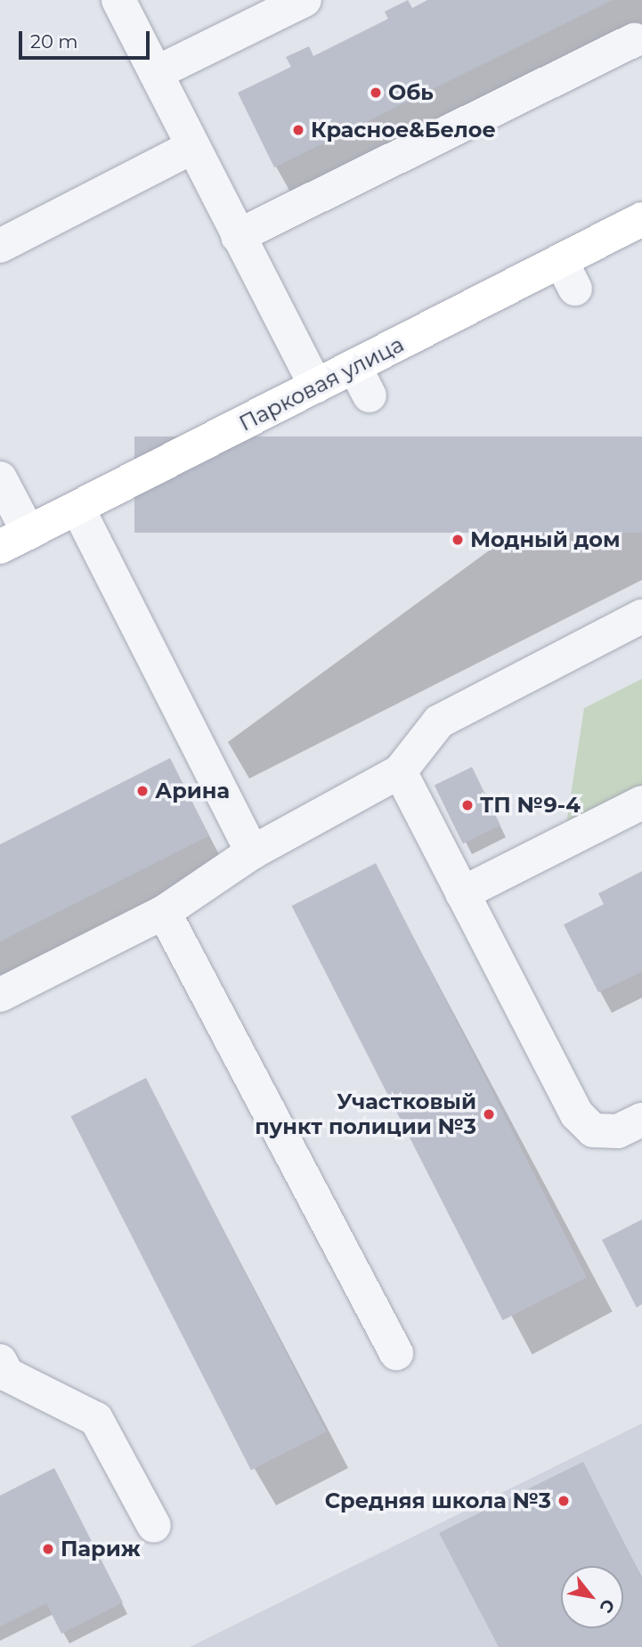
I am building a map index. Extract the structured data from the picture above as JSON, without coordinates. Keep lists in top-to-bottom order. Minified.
{"streets":{"main road":["Парковая улица"]},"places":["Обь","Красное&Белое","Модный дом","Арина","ТП №9-4","Участковый пункт полиции №3","Средняя школа №3","Париж"],"scale_bar":"20 m","north":"bottom right"}
